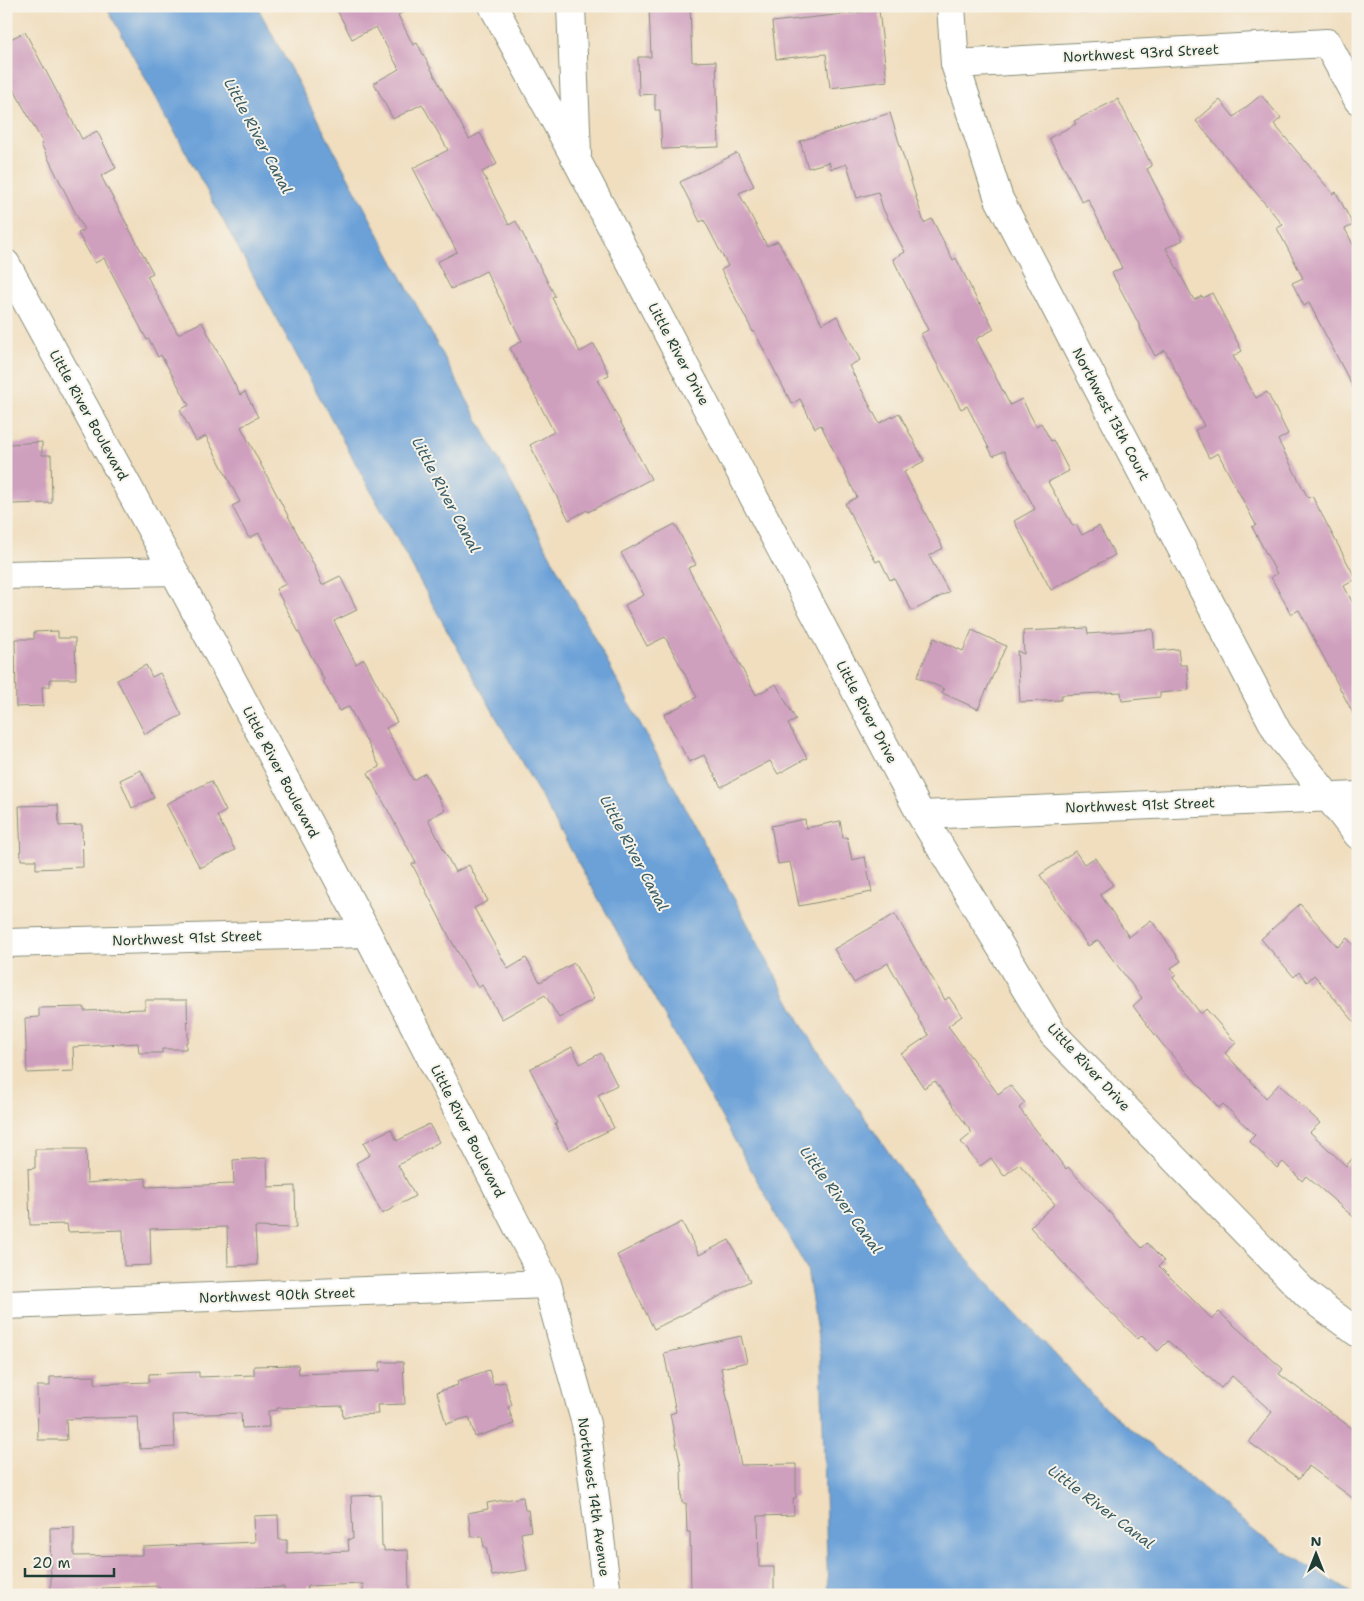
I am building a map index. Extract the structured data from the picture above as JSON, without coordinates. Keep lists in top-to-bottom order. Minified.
{"streets":{"street":["Northwest 93rd Street","Little River Drive","Northwest 13th Court","Little River Boulevard","Northwest 91st Street","Northwest 90th Street","Northwest 14th Avenue"]},"crossings":[["Northwest 93rd Street","Northwest 13th Court"],["Little River Drive","Northwest 91st Street"],["Northwest 13th Court","Northwest 91st Street"],["Little River Boulevard","Northwest 91st Street"],["Little River Boulevard","Northwest 90th Street"],["Little River Boulevard","Northwest 14th Avenue"],["Northwest 90th Street","Northwest 14th Avenue"]],"water":["Little River Canal"],"scale_bar":"20 m","north":"top"}
